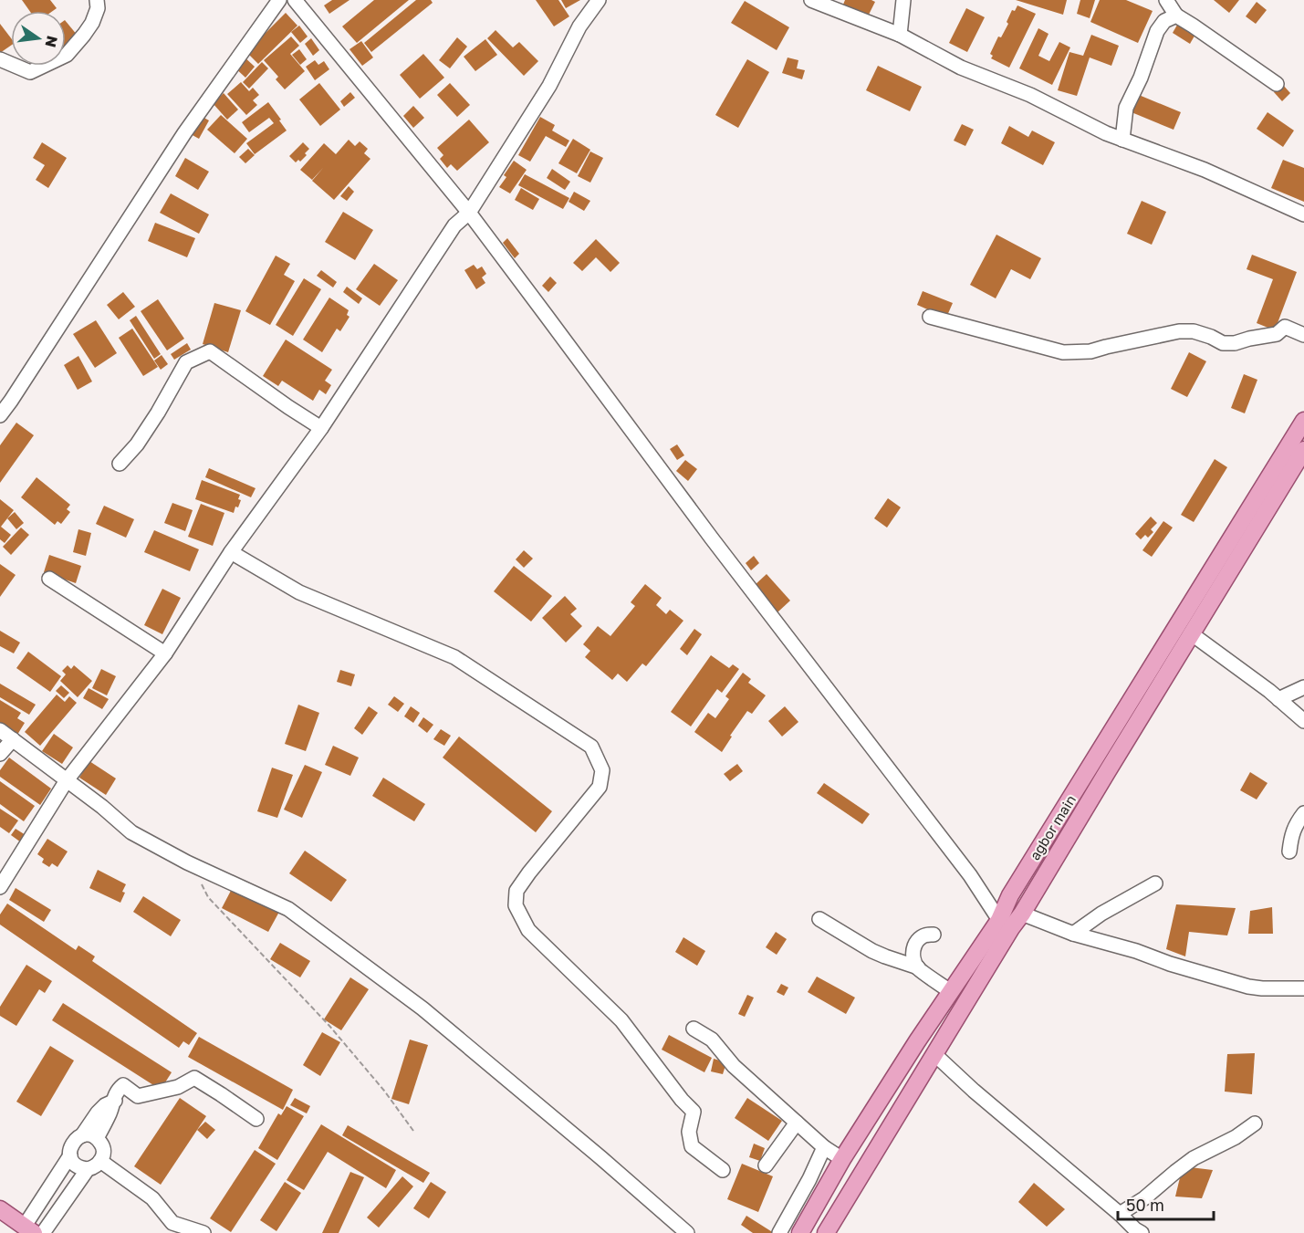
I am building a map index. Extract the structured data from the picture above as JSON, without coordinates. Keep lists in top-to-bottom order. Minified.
{"streets":{"main road":["agbor main"]},"scale_bar":"50 m","north":"right"}
